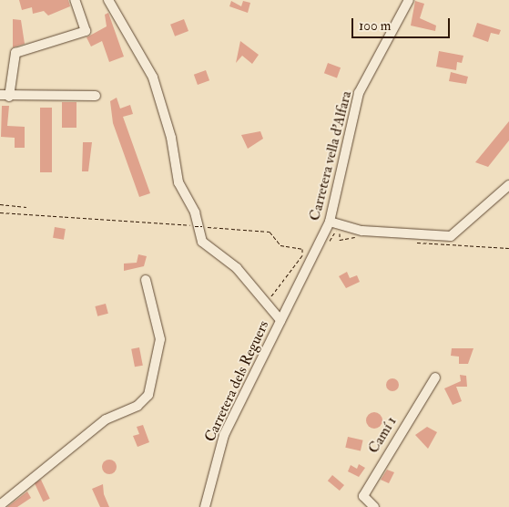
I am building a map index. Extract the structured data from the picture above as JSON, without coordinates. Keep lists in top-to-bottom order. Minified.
{"streets":{"street":["Carretera vella d'Alfara","Carretera dels Reguers","Camí 1"]},"crossings":[["Carretera vella d'Alfara","Carretera dels Reguers"]],"scale_bar":"100 m"}
